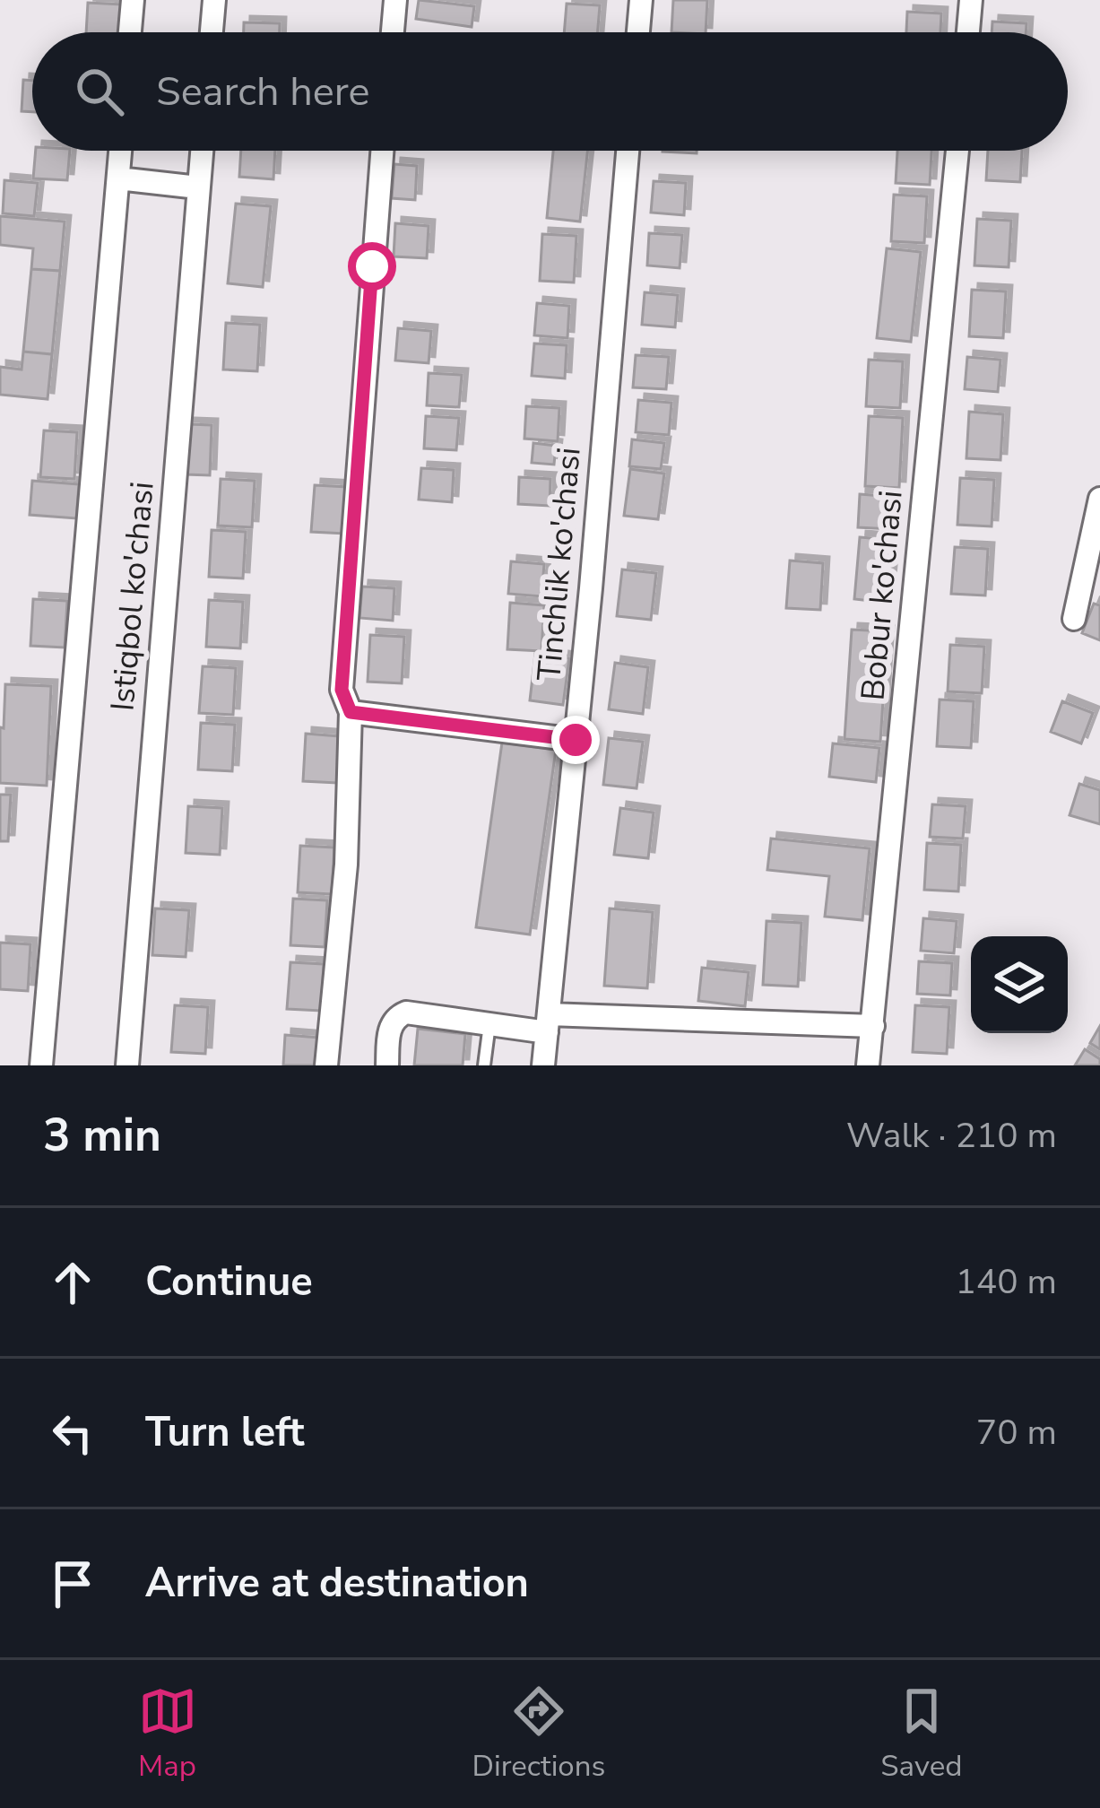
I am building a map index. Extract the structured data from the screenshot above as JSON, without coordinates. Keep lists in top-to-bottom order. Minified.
{"streets":{"street":["Tinchlik ko'chasi","Bobur ko'chasi","Istiqbol ko'chasi"]},"page":{"search":"Search here","heading":["3 min","Walk · 210 m"],"list":[["Continue","140 m"],["Turn left","70 m"],"Arrive at destination"],"nav":["Map","Directions","Saved"]}}
